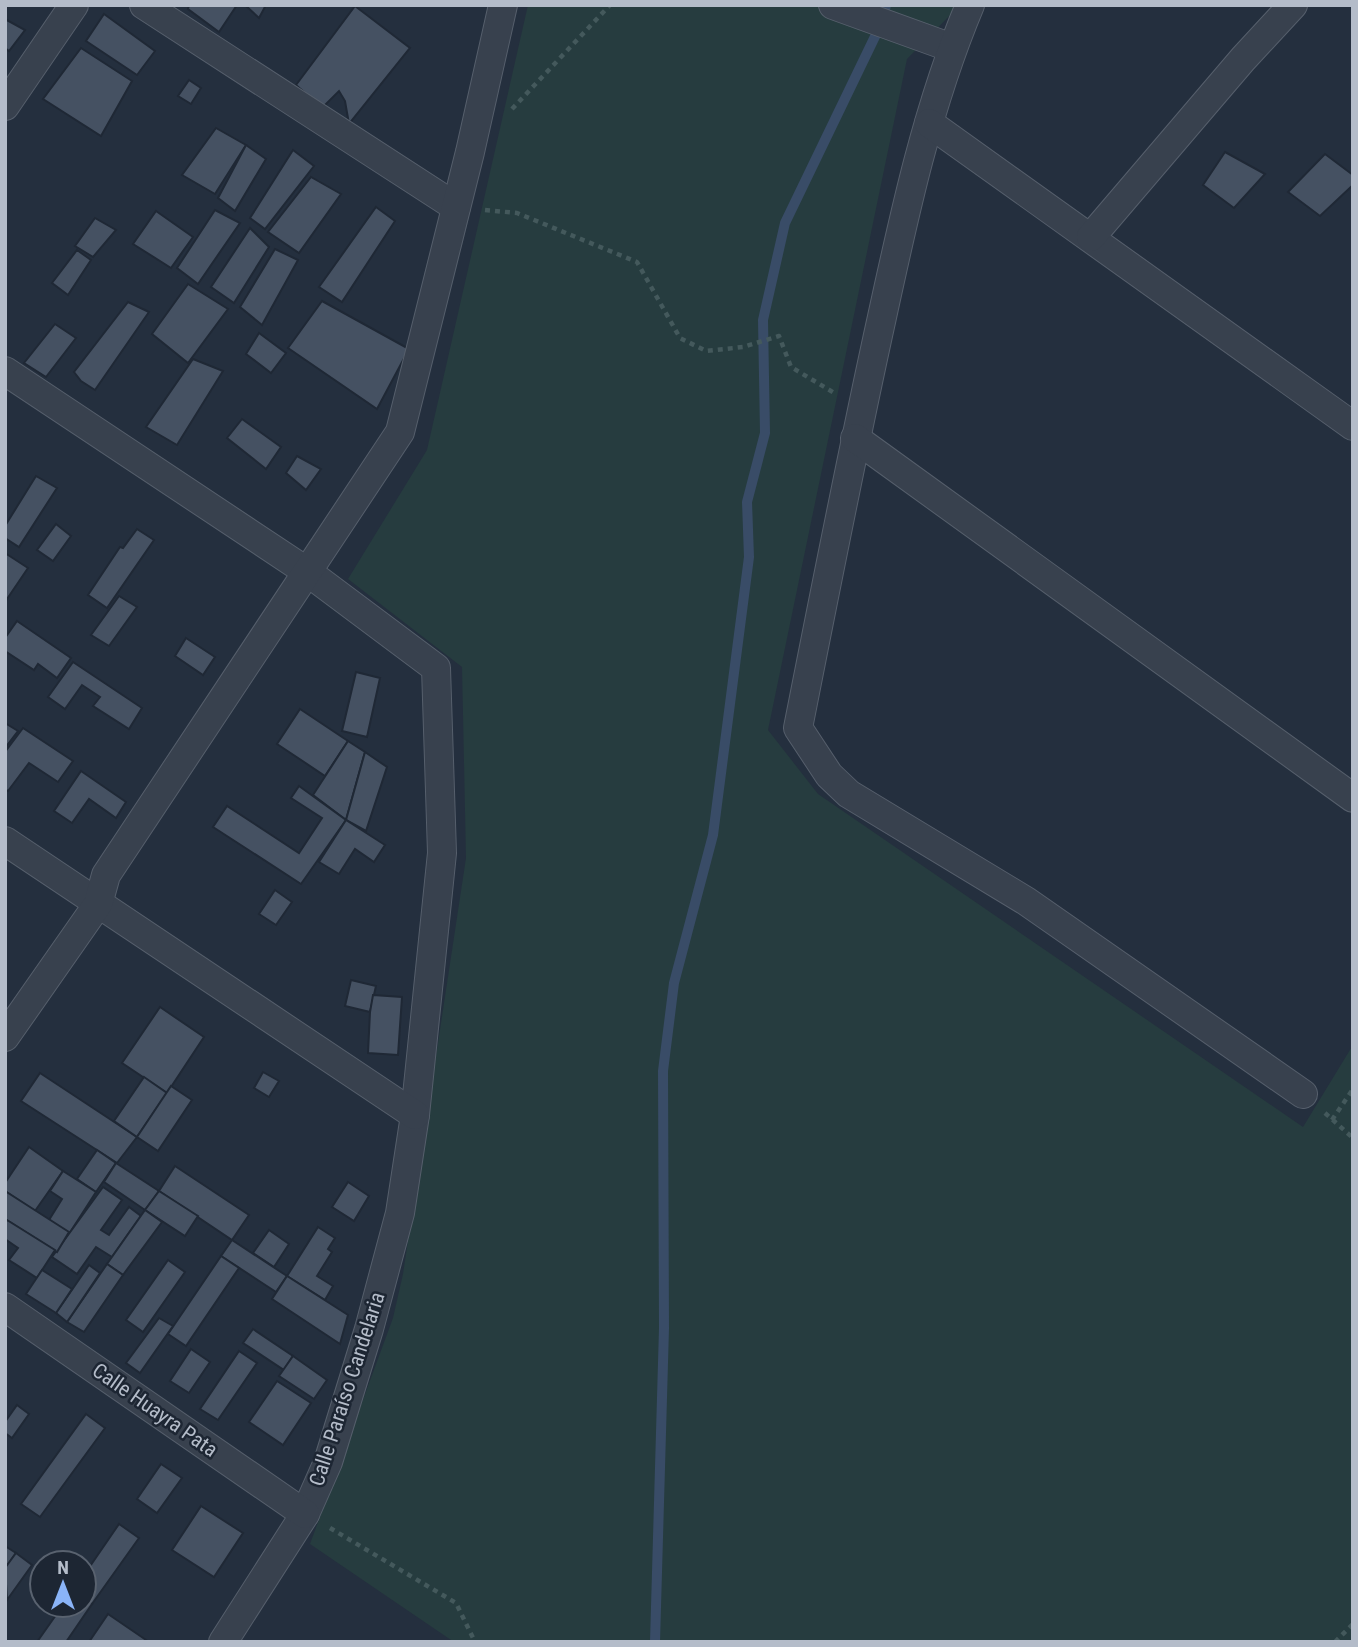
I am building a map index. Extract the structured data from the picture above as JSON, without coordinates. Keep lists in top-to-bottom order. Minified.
{"streets":{"street":["Calle Paraíso Candelaria","Calle Huayra Pata"]},"crossings":[["Calle Paraíso Candelaria","Calle Huayra Pata"]],"north":"top"}
